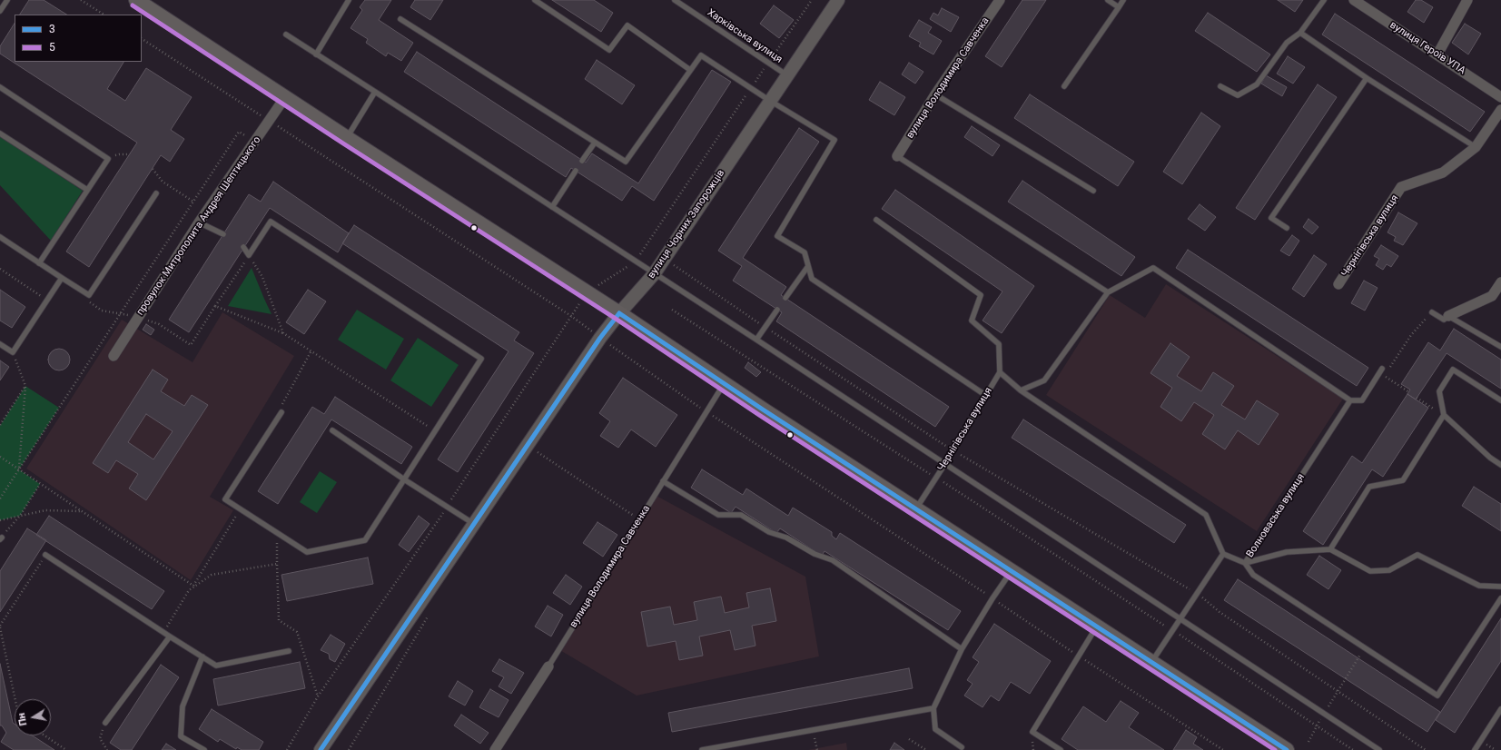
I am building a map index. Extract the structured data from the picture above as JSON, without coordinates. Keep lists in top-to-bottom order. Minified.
{"streets":{"street":["вулиця Героїв УПА","вулиця Володимира Савченка","вулиця Чорних Запорожців","провулок Митрополита Андрея Шептицького","Чернігівська вулиця"],"lane":["Харківська вулиця","Волноваська вулиця"]},"crossings":[["Харківська вулиця","вулиця Чорних Запорожців"]],"lines":["transit line 5","transit line 3"],"legend":["3","5"],"north":"left"}
